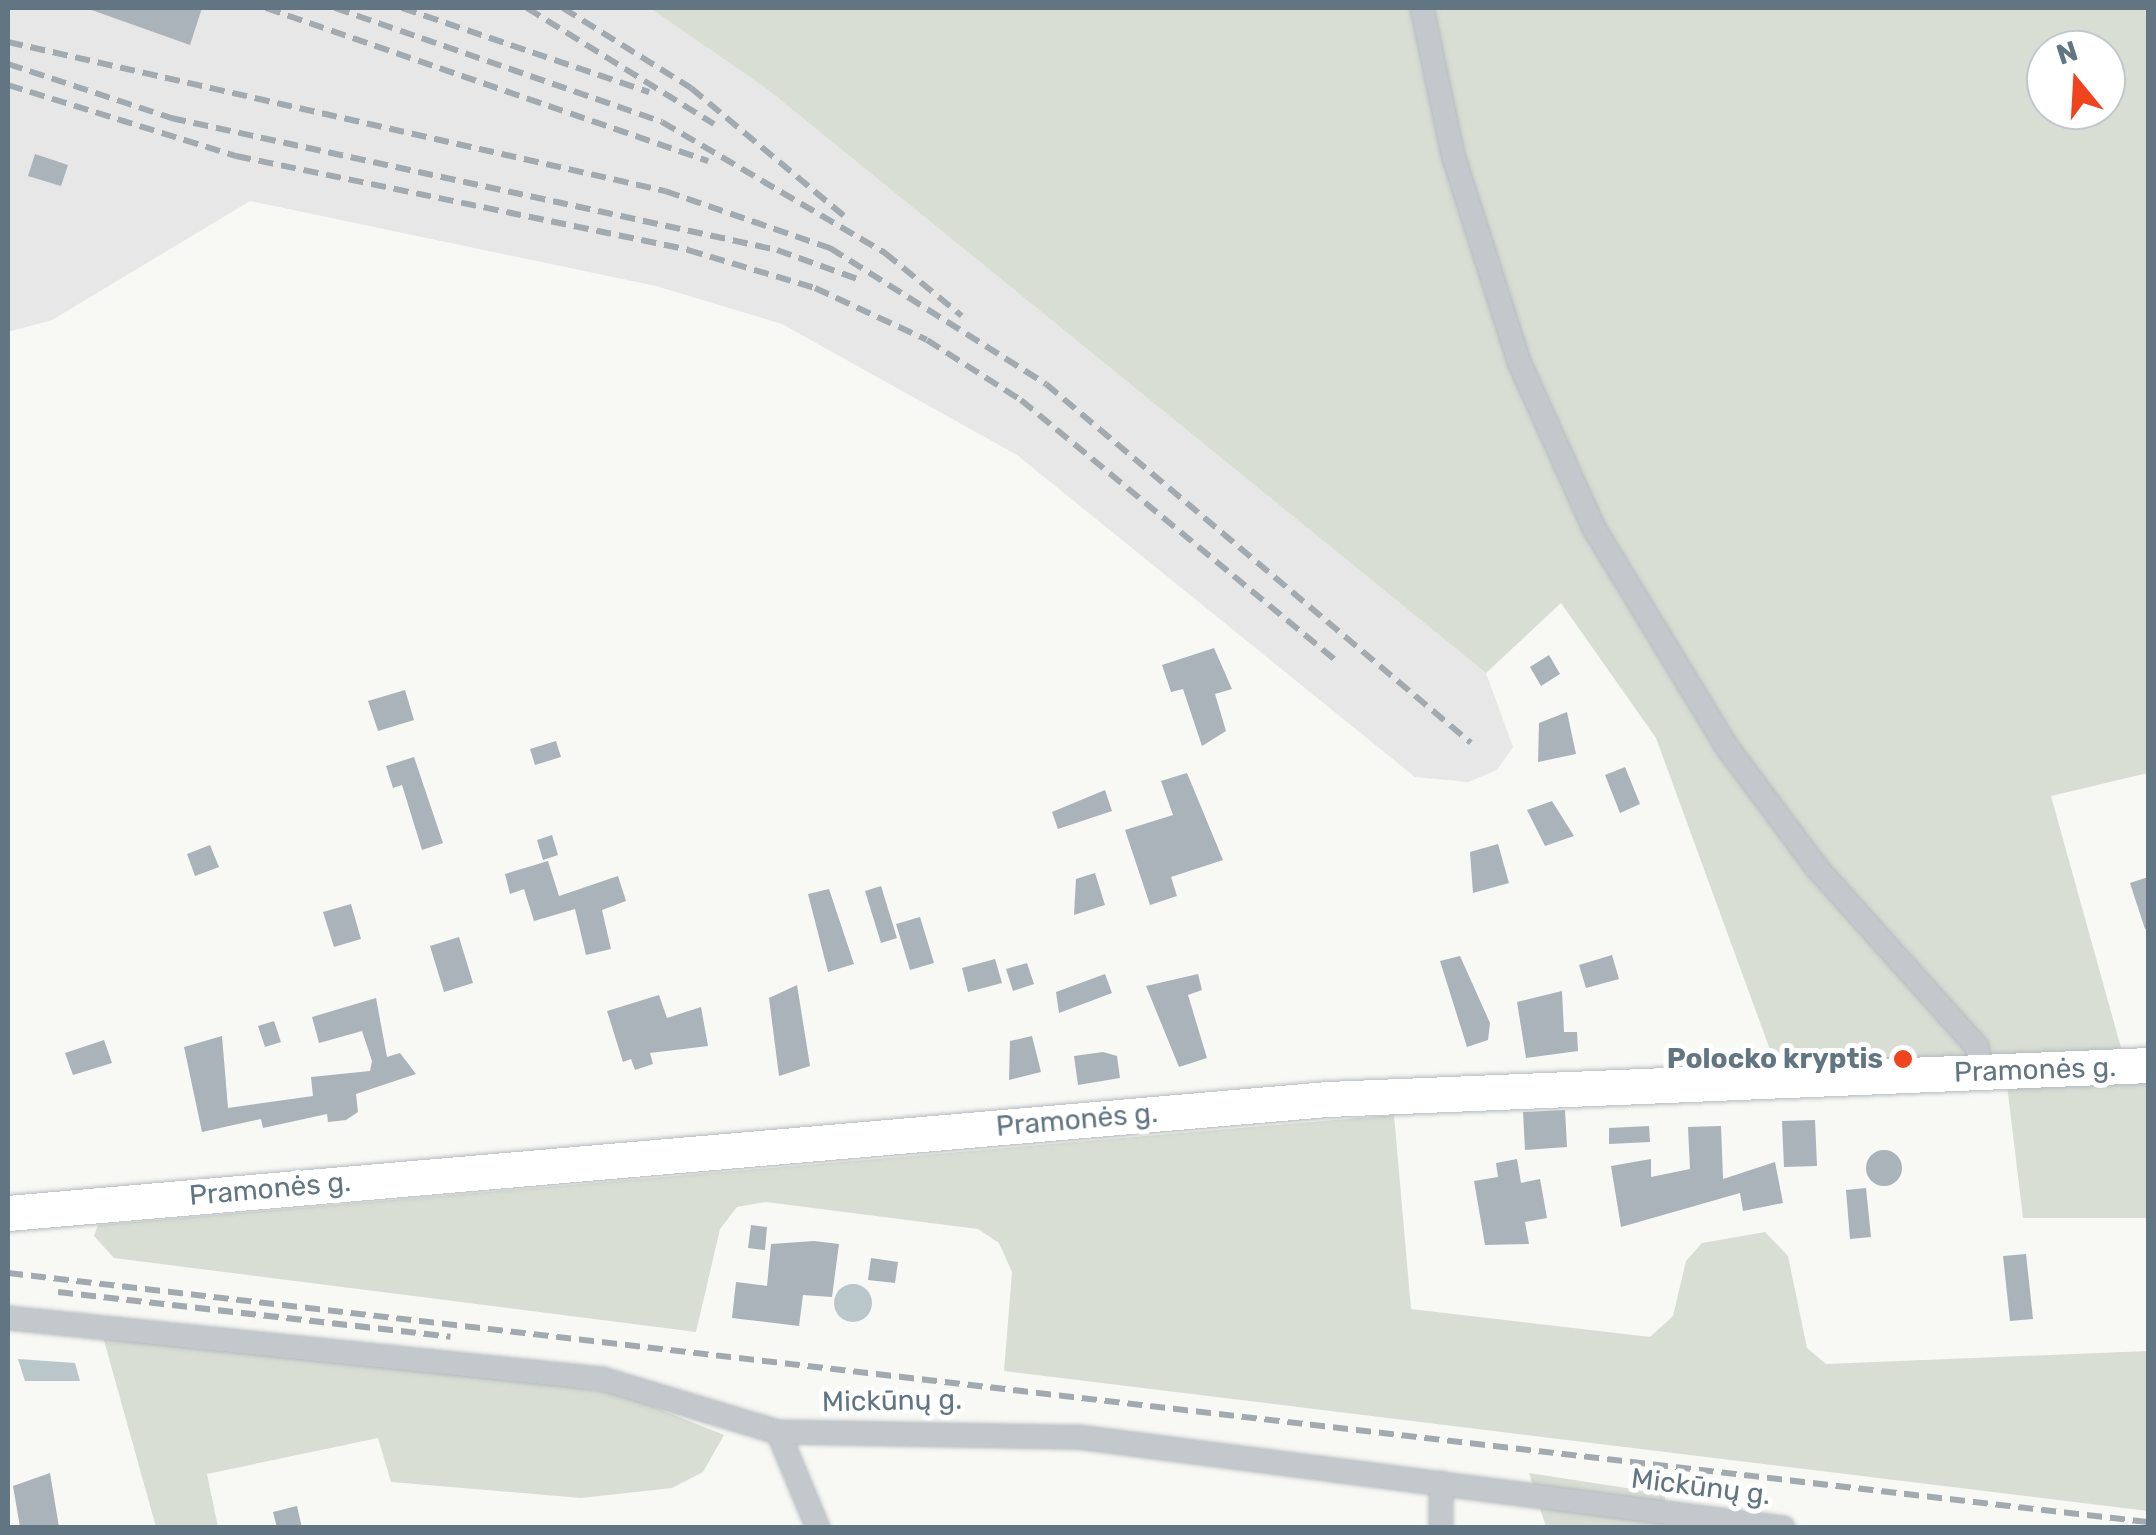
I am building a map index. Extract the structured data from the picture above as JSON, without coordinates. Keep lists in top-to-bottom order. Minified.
{"streets":{"main road":["Pramonės g."],"street":["Mickūnų g."]},"places":["Polocko kryptis"],"north":"top"}
